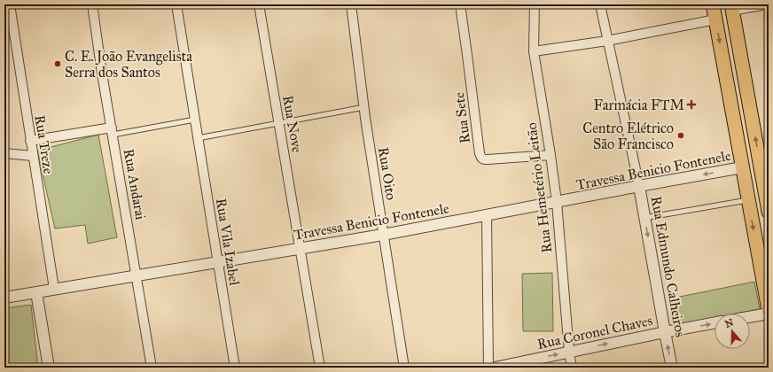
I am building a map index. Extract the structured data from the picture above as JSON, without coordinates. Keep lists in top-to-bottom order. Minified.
{"streets":{"street":["Rua Sete","Rua Nove","Rua Treze","Travessa Benicio Fontenele","Rua Oito","Rua Andarai","Rua Hemetério Leitão","Rua Vila Izabel","Rua Edmundo Calheiros","Rua Coronel Chaves"]},"crossings":[["Rua Sete","Rua Hemetério Leitão"],["Rua Nove","Travessa Benicio Fontenele"],["Rua Treze","Travessa Benicio Fontenele"],["Travessa Benicio Fontenele","Rua Oito"],["Travessa Benicio Fontenele","Rua Andarai"],["Travessa Benicio Fontenele","Rua Hemetério Leitão"],["Travessa Benicio Fontenele","Rua Vila Izabel"],["Travessa Benicio Fontenele","Rua Edmundo Calheiros"],["Rua Hemetério Leitão","Rua Coronel Chaves"],["Rua Edmundo Calheiros","Rua Coronel Chaves"]],"one_way":["Rua Coronel Chaves"],"places":{"other":["C. E. João Evangelista Serra dos Santos","Centro Elétrico São Francisco"],"health":["Farmácia FTM"]},"north":"top"}
